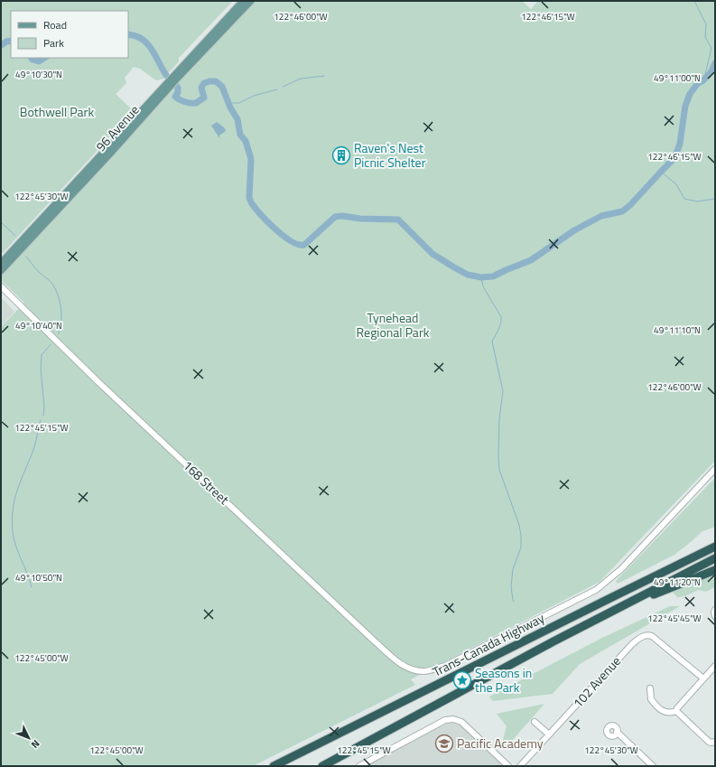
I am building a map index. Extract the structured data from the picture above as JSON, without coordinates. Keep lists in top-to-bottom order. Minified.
{"streets":{"highway":["Trans-Canada Highway"],"main road":["96 Avenue"],"street":["168 Street","102 Avenue"]},"parks":["Bothwell Park","Tynehead Regional Park"],"places":{"building":["Raven's Nest Picnic Shelter"],"place":["Seasons in the Park"],"school or university":["Pacific Academy"]},"legend":["Road","Park"],"north":"bottom right","coordinates":["122°46'15\"W","122°46'00\"W","49°10'30\"N","49°11'00\"N","122°45'30\"W","49°10'40\"N","49°11'10\"N","122°45'15\"W","49°10'50\"N","49°11'20\"N","122°45'45\"W","122°45'00\"W"]}
